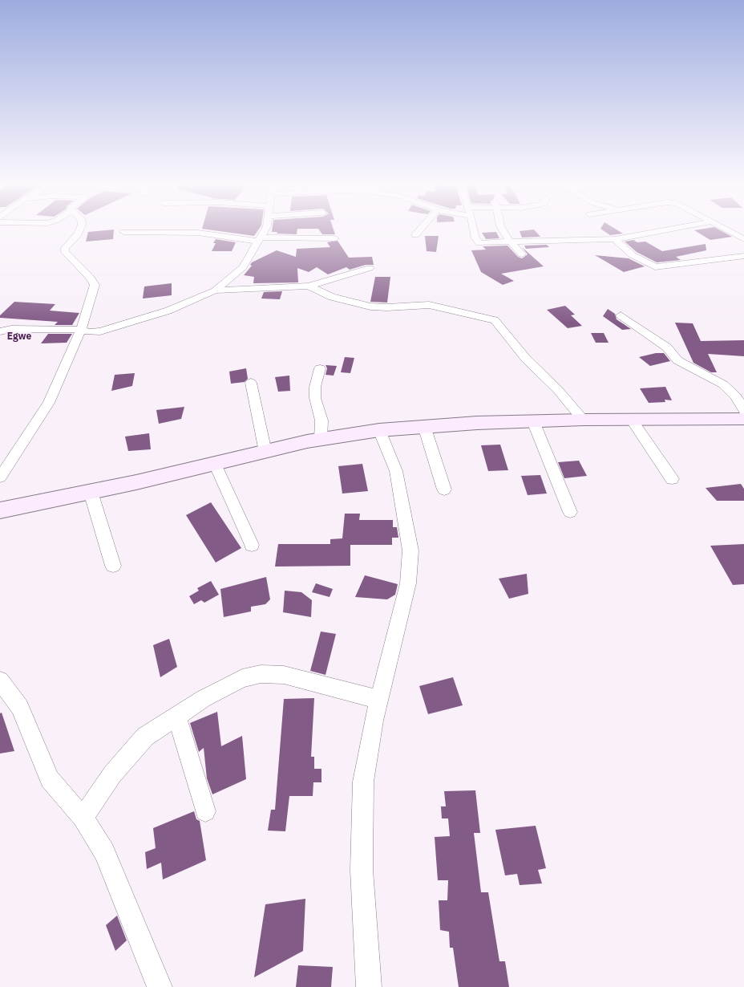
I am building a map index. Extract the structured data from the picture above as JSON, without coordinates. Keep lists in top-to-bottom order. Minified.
{"districts":["Egwe"]}
